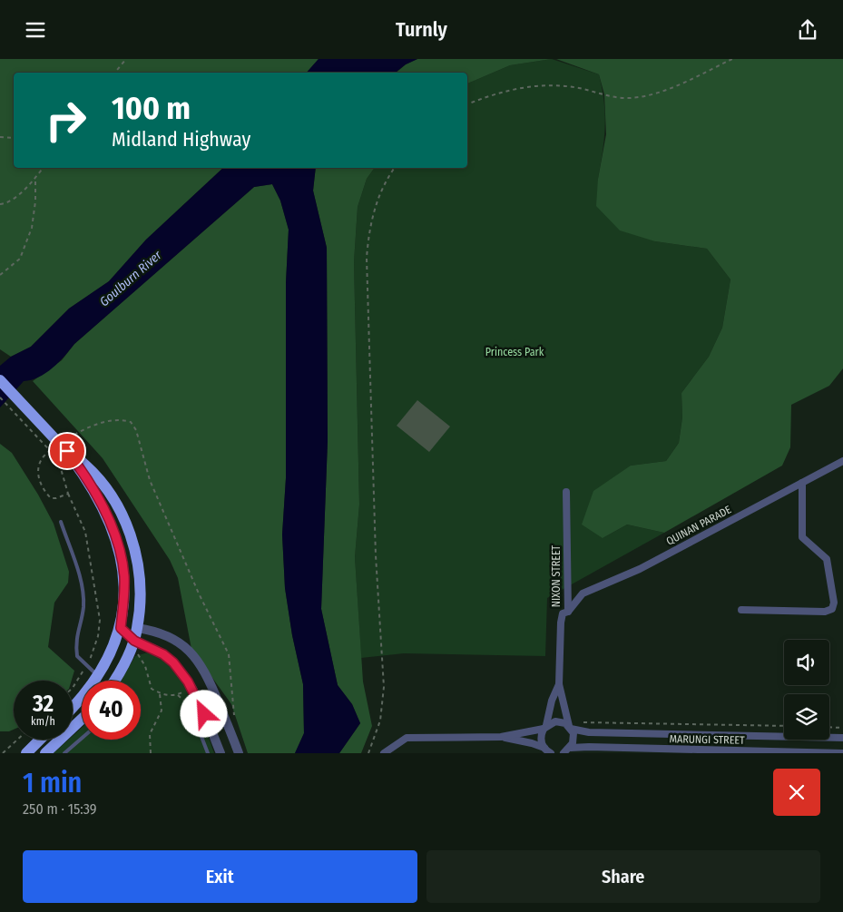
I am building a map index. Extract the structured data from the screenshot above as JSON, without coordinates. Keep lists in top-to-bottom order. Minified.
{"streets":{"street":["QUINAN PARADE","NIXON STREET","MARUNGI STREET"]},"crossings":[["QUINAN PARADE","NIXON STREET"],["NIXON STREET","MARUNGI STREET"]],"water":["Goulburn River"],"parks":["Princess Park"],"page":{"header":"Turnly","turn":["100 m","Midland Highway"],"speed":"32 km/h","limit":"40","heading":["1 min","250 m · 15:39"],"buttons":["Exit","Share"]}}
